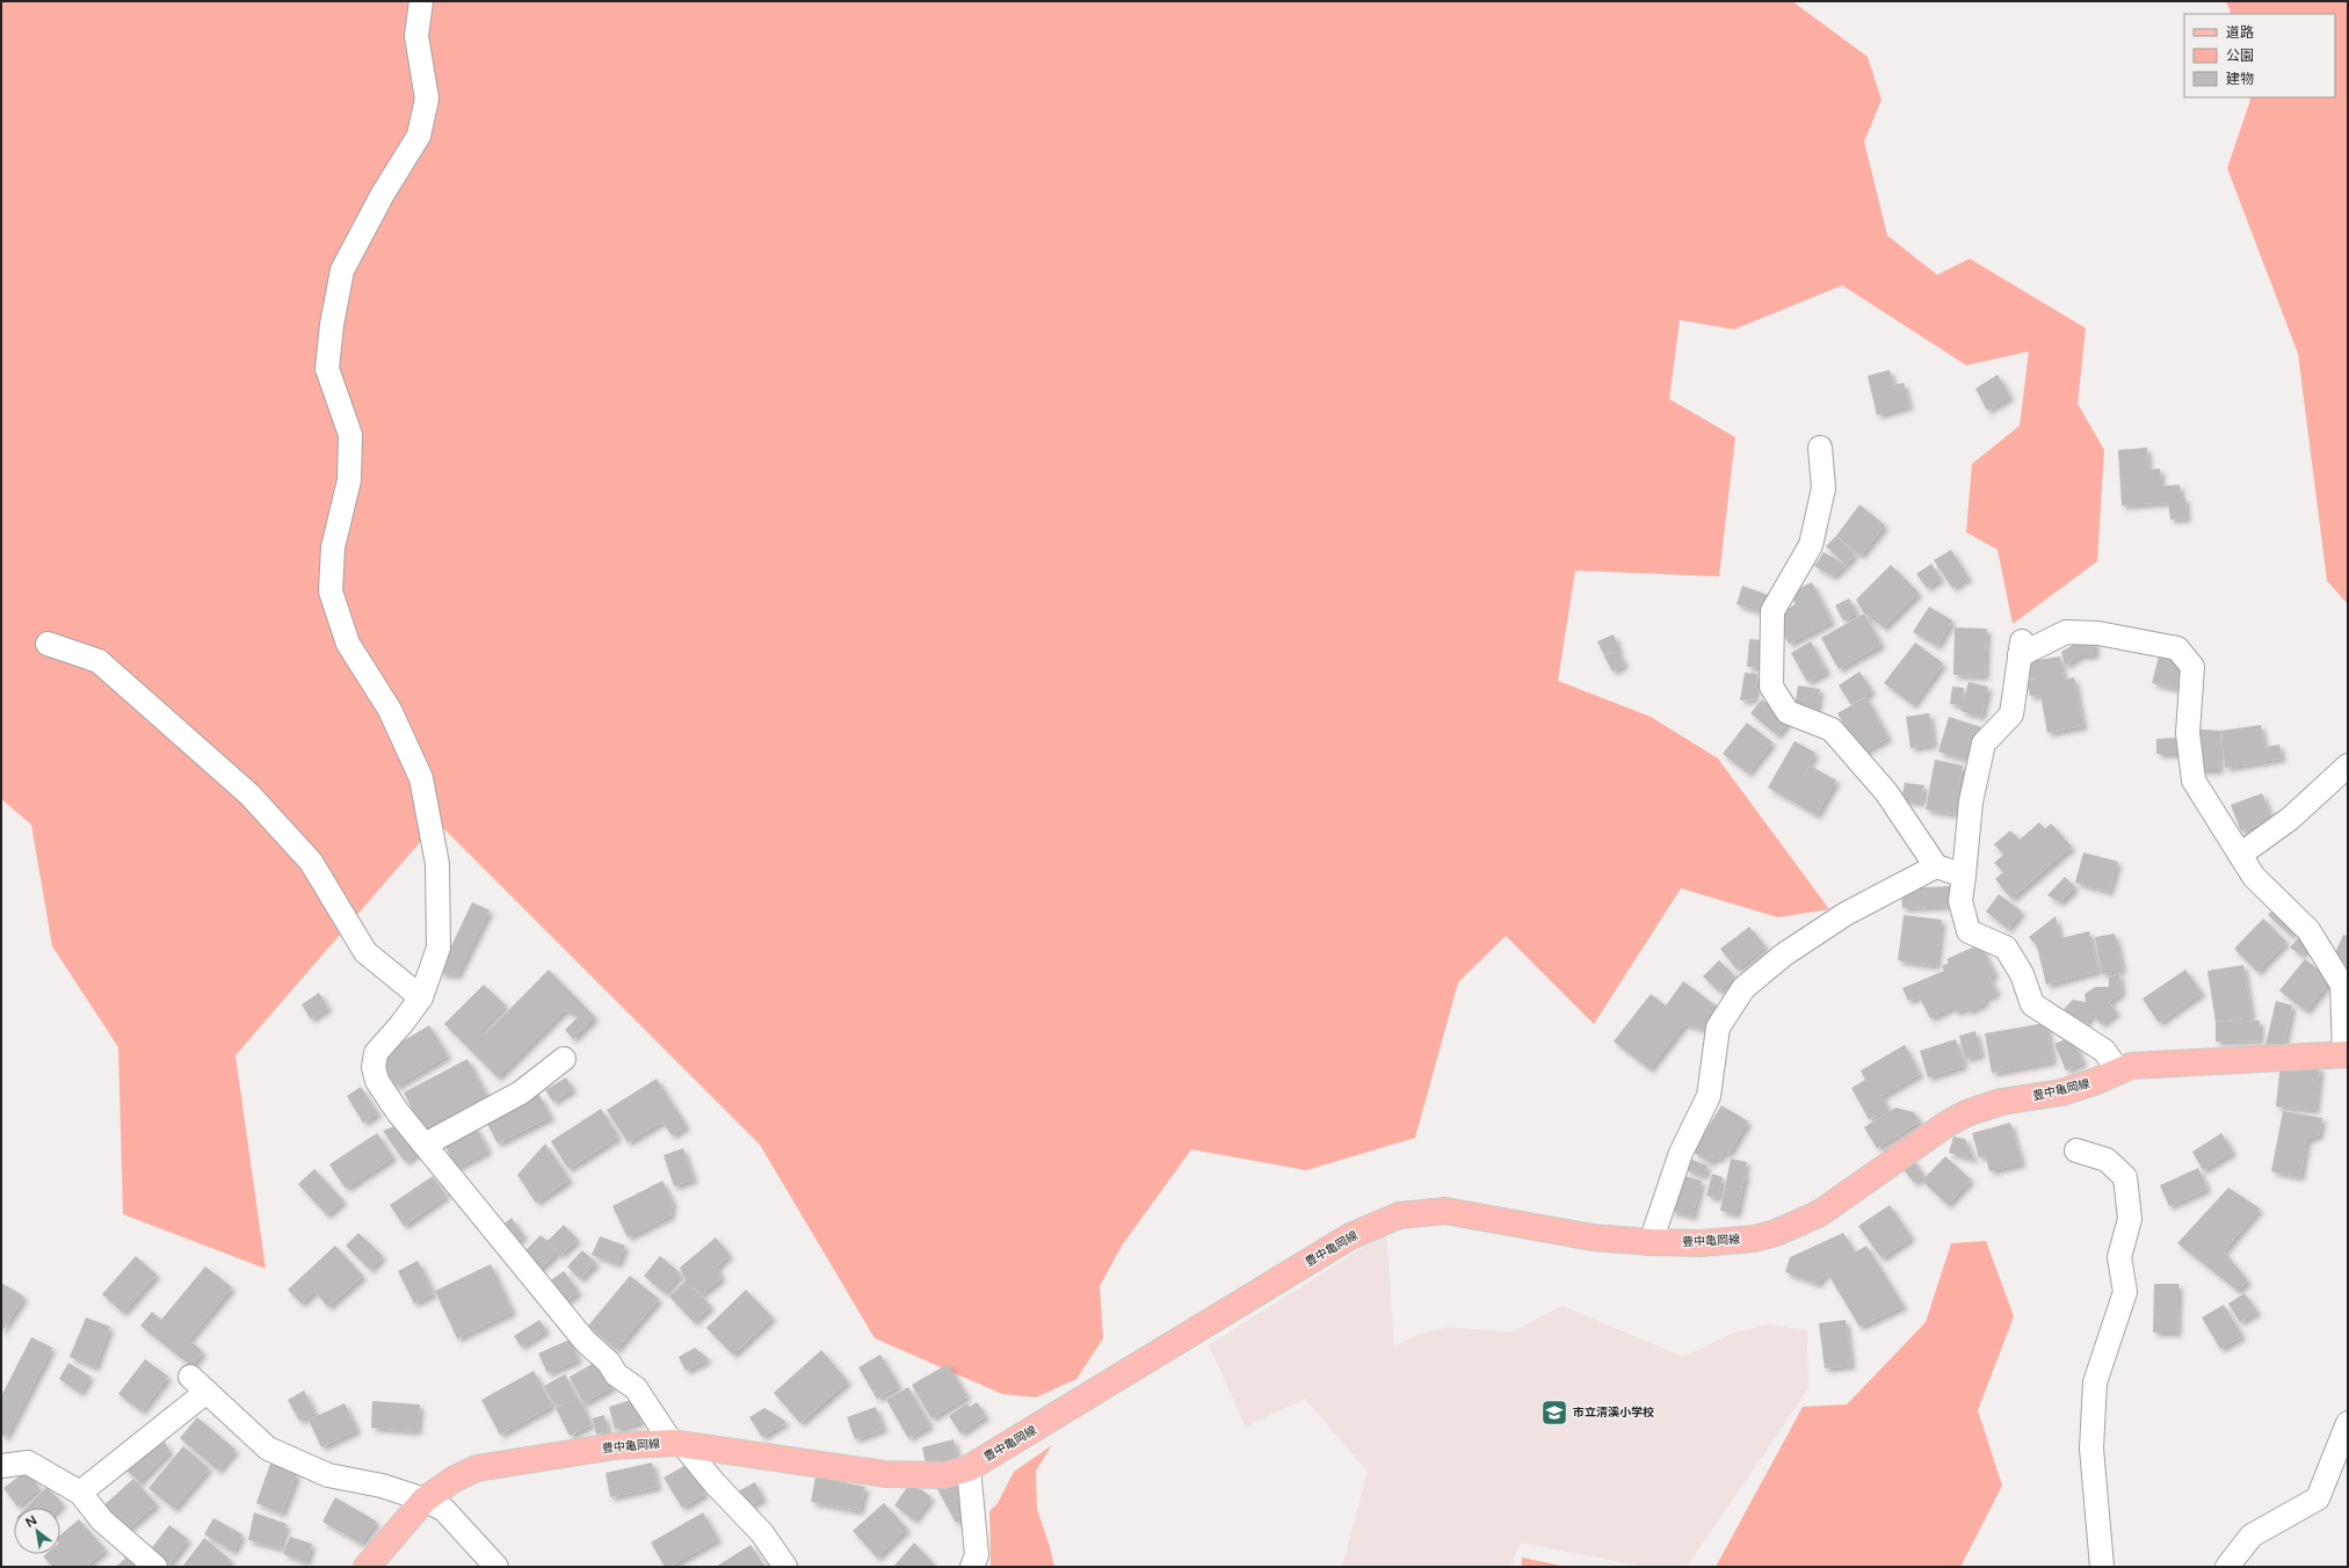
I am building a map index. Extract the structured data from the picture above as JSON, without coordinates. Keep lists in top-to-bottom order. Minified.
{"streets":{"main road":["豊中亀岡線"]},"places":{"school or university":["市立清溪小学校"]},"legend":["道路","公園","建物"],"north":"top left"}
